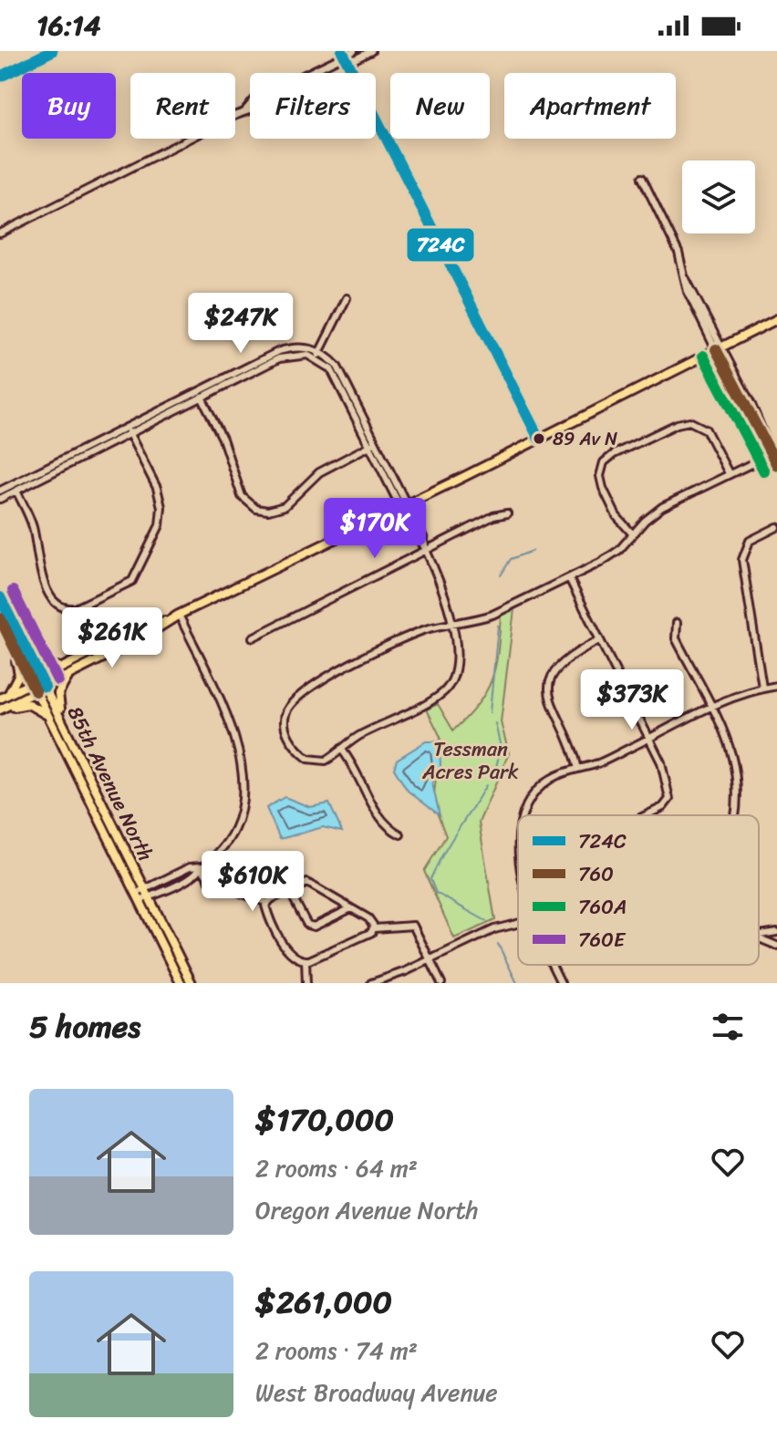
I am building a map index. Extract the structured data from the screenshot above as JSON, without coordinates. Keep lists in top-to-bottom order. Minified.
{"streets":{"main road":["85th Avenue North"]},"parks":["Tessman Acres Park"],"places":["89 Av N"],"lines":["transit line 724C","transit line 760","transit line 760A","transit line 760E"],"legend":["724C","760","760A","760E"],"page":{"status":"16:14","chip":["Buy","Rent","Filters","New","Apartment"],"price":["$247K","$170K","$261K","$373K","$610K"],"heading":"5 homes","list":[{"name":"$170,000","note":"2 rooms · 64 m² · Oregon Avenue North"},{"name":"$261,000","note":"2 rooms · 74 m² · West Broadway Avenue"}]}}
